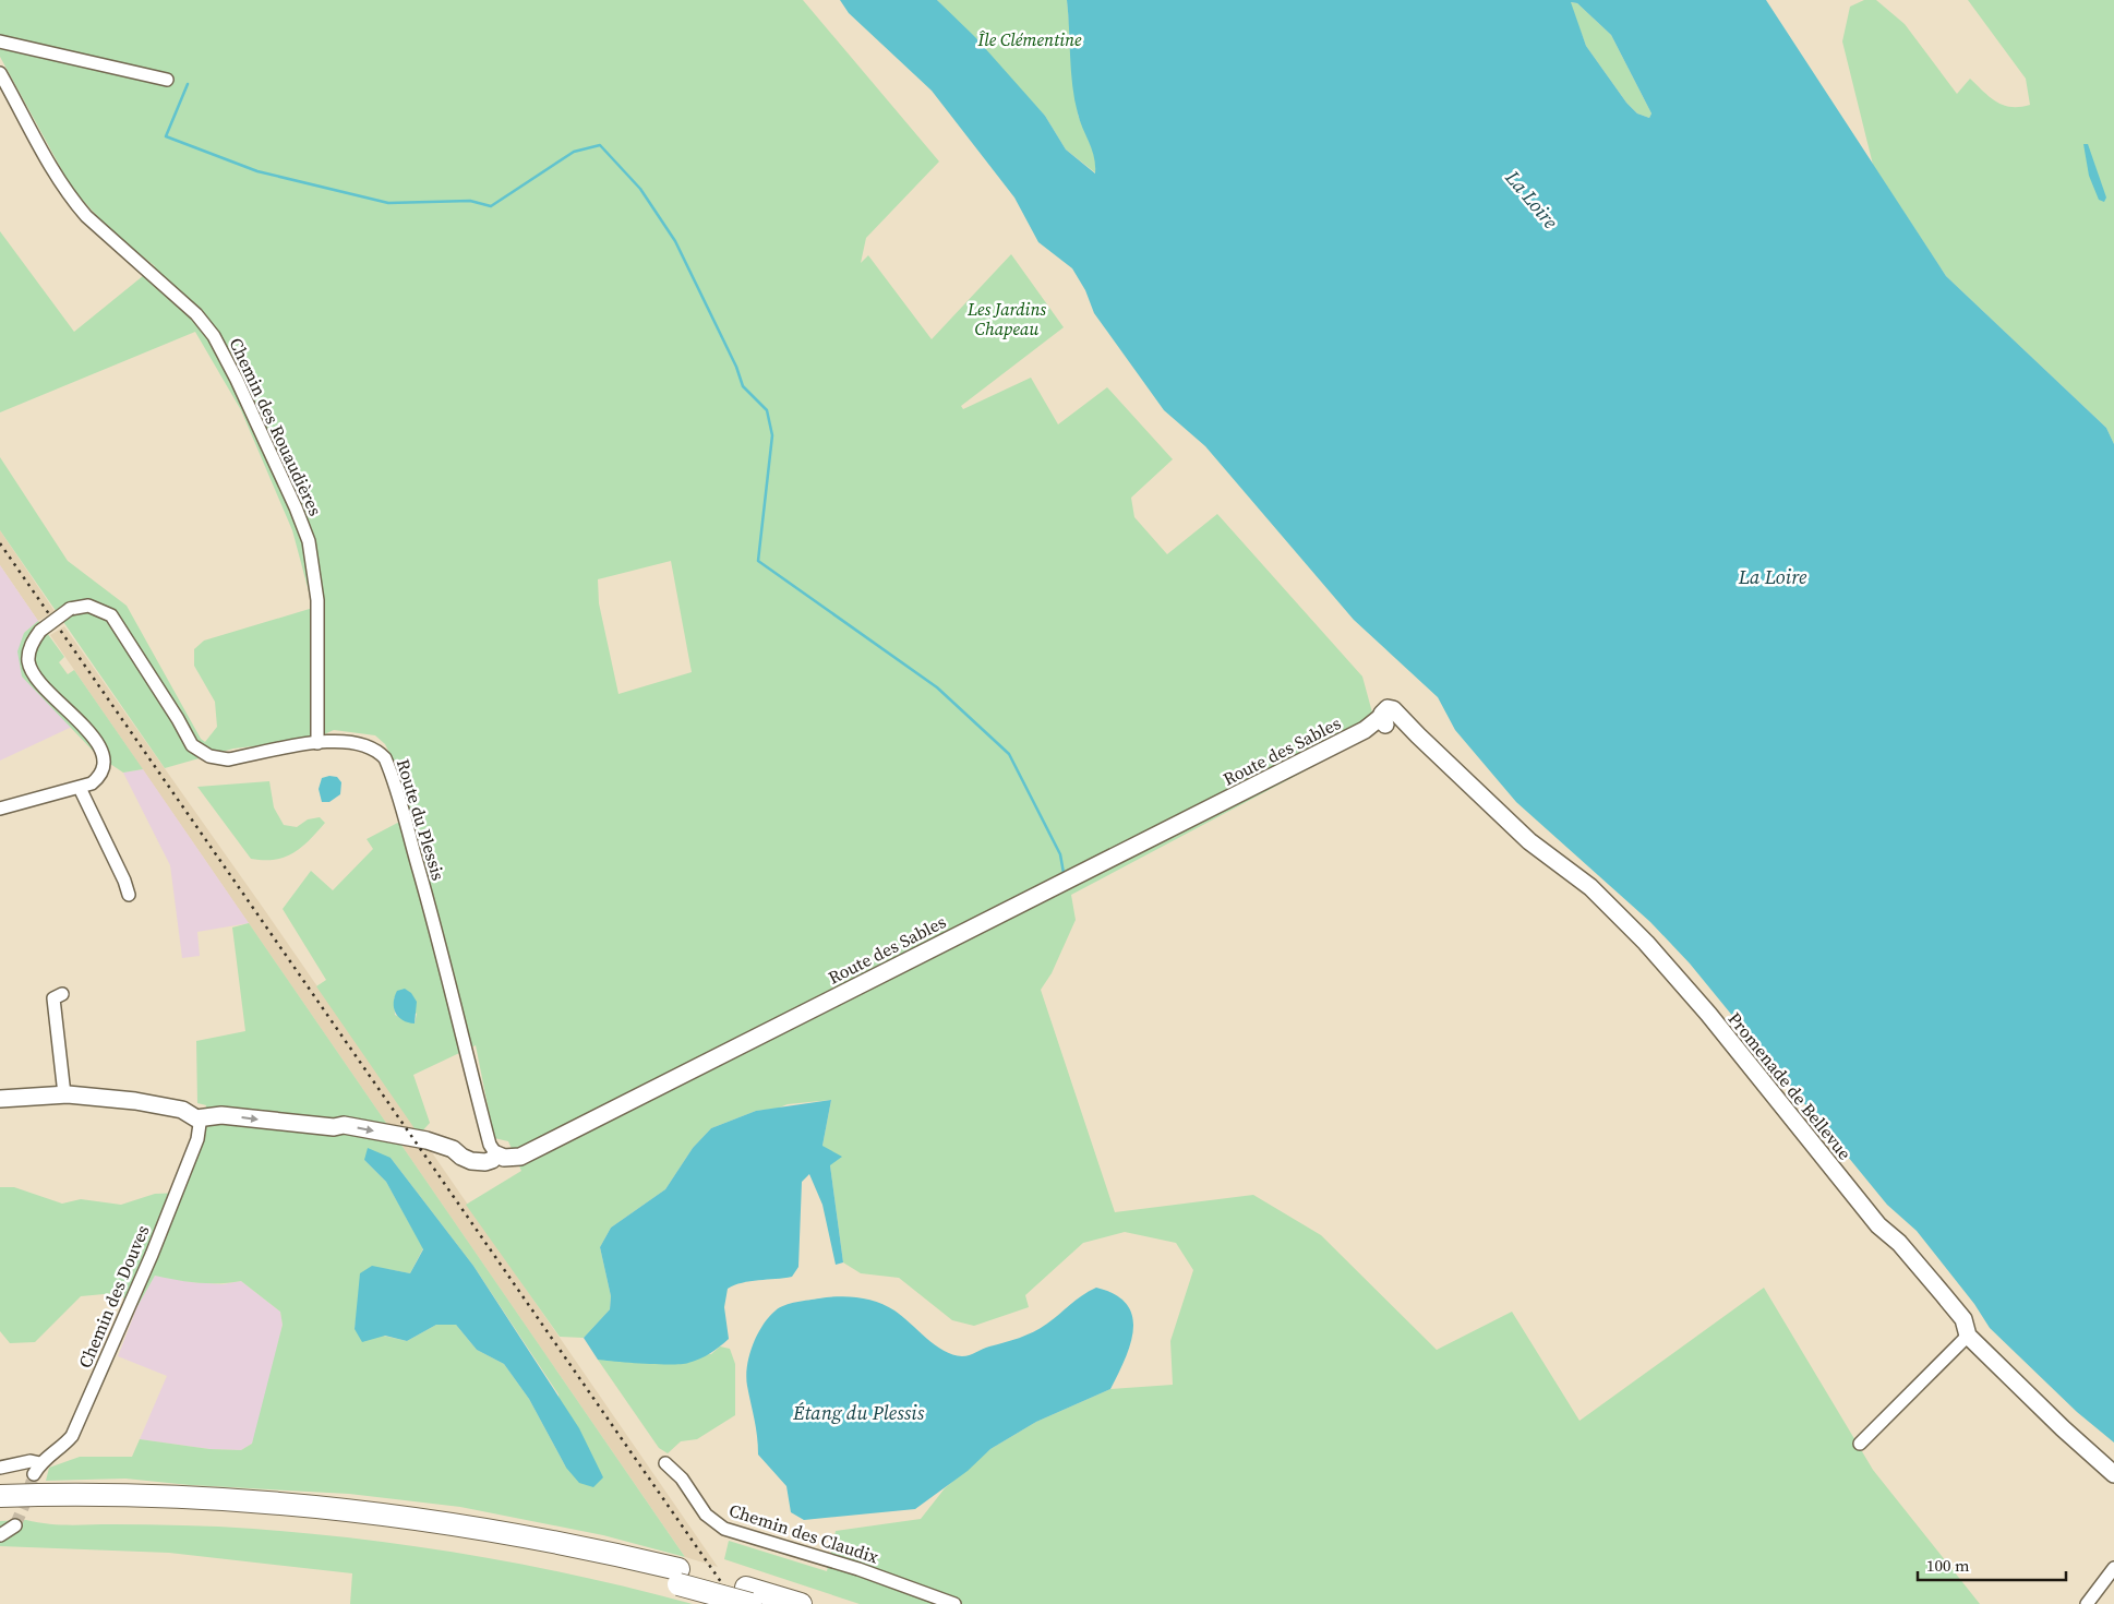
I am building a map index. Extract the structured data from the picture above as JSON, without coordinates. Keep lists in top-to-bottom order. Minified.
{"streets":{"street":["Chemin des Rouaudières","Route des Sables","Route du Plessis","Promenade de Bellevue","Chemin des Douves","Chemin des Claudix"]},"crossings":[["Chemin des Rouaudières","Route du Plessis"],["Route des Sables","Route du Plessis"],["Route des Sables","Promenade de Bellevue"],["Route des Sables","Chemin des Douves"]],"water":["La Loire","Étang du Plessis"],"parks":["Île Clémentine","Les Jardins Chapeau"],"scale_bar":"100 m"}
